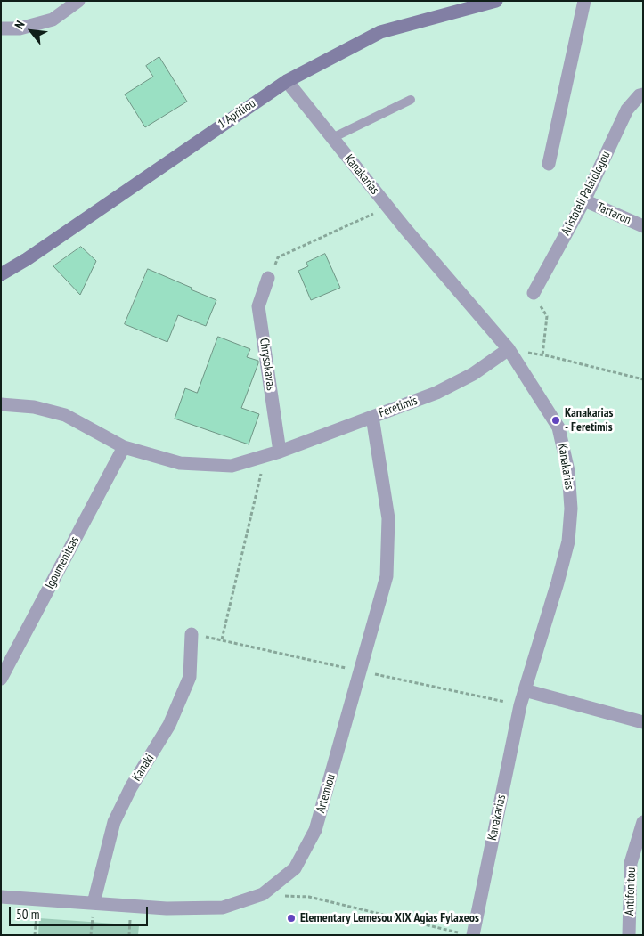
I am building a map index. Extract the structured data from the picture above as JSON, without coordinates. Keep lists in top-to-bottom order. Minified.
{"streets":{"main road":["1 Apriliou"],"street":["Kanakarias","Aristoteli Palaiologou","Tartaron","Chrysokavas","Feretimis","Igoumenitsas","Kanaki","Artemiou","Antifonitou"]},"crossings":[["1 Apriliou","Kanakarias"],["Kanakarias","Feretimis"],["Aristoteli Palaiologou","Tartaron"],["Chrysokavas","Feretimis"],["Feretimis","Igoumenitsas"],["Feretimis","Artemiou"],["Kanaki","Artemiou"]],"places":["Kanakarias - Feretimis","Elementary Lemesou XIX Agias Fylaxeos"],"scale_bar":"50 m","north":"top left"}
